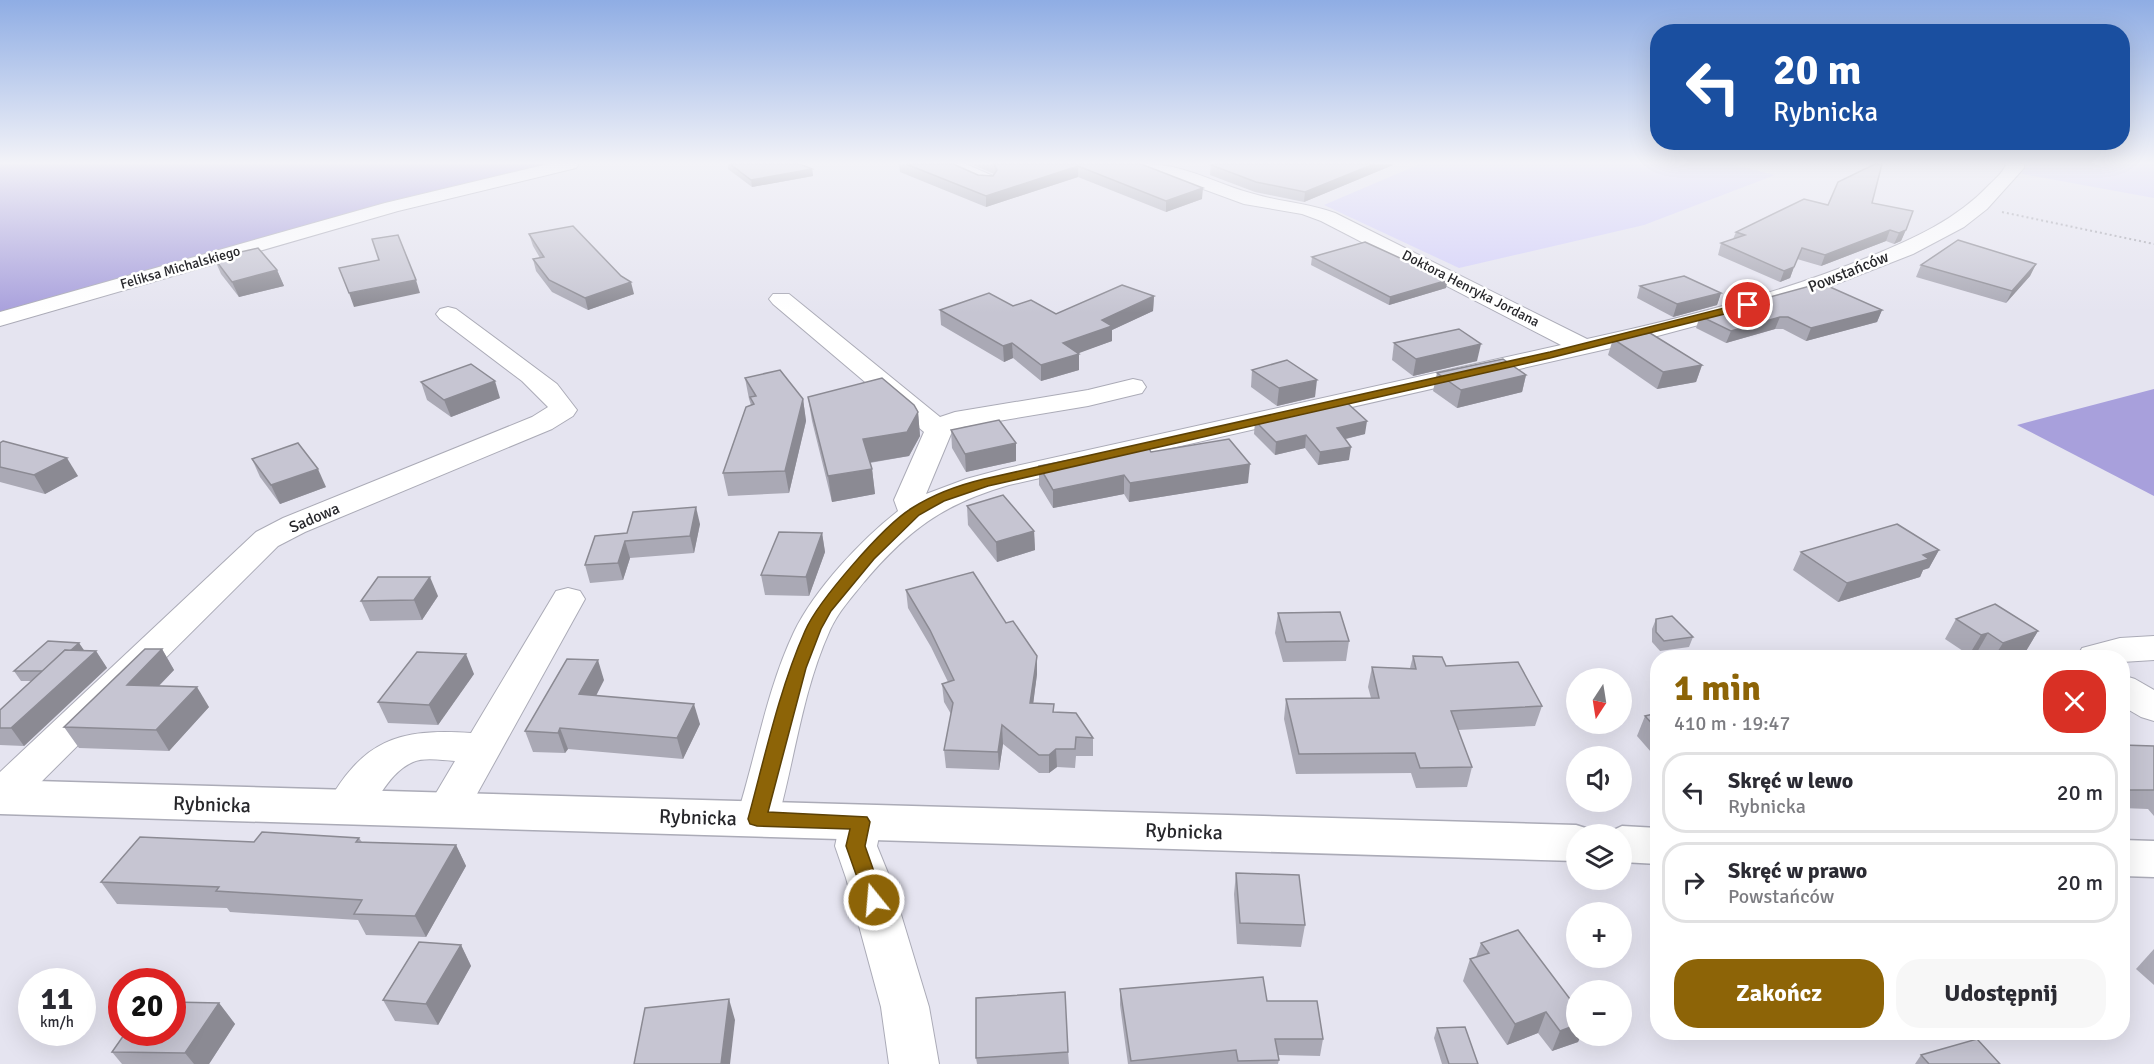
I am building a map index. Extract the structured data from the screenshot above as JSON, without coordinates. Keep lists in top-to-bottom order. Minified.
{"streets":{"main road":["Rybnicka"],"street":["Feliksa Michalskiego","Powstańców","Doktora Henryka Jordana","Sadowa"]},"crossings":[["Powstańców","Doktora Henryka Jordana"],["Powstańców","Rybnicka"],["Sadowa","Rybnicka"]],"north":"bottom","page":{"turn":["20 m","Rybnicka"],"heading":["1 min","410 m · 19:47"],"map_buttons":["+","−"],"list":[{"name":"Skręć w lewo","note":"Rybnicka","value":"20 m"},{"name":"Skręć w prawo","note":"Powstańców","value":"20 m"}],"buttons":["Zakończ","Udostępnij"],"speed":"11 km/h","limit":"20"}}
